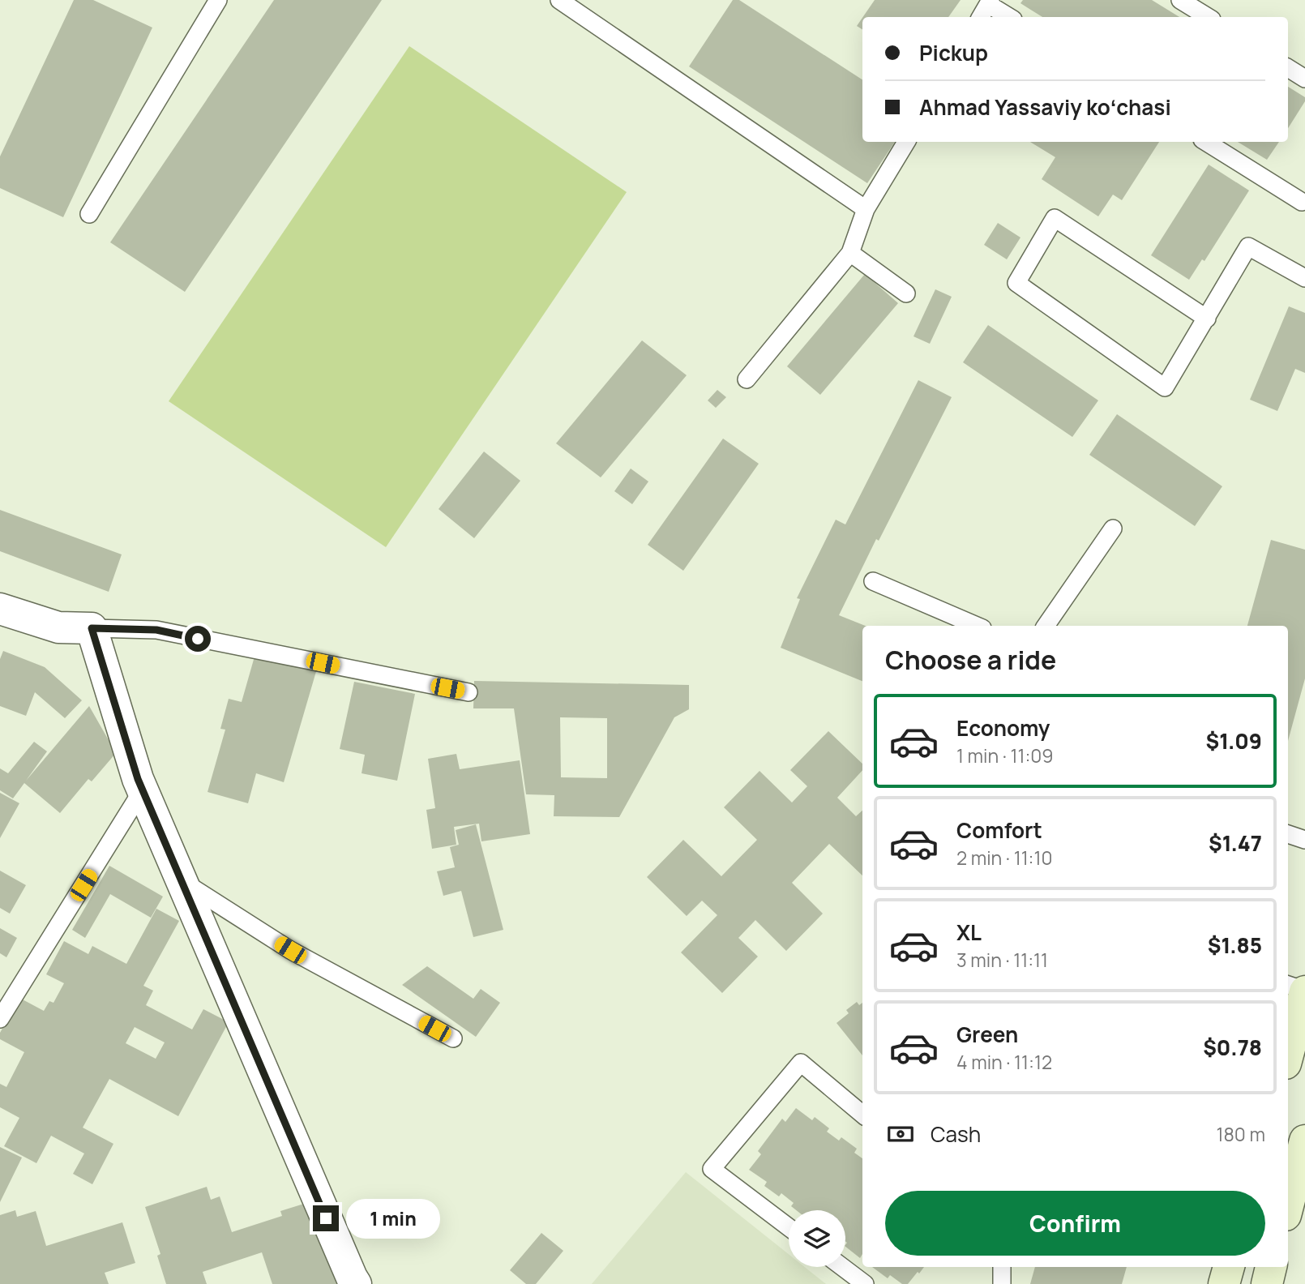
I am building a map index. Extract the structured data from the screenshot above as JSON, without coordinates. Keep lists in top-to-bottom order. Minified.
{"page":{"banner":["Pickup","Ahmad Yassaviy koʻchasi"],"heading":"Choose a ride","list":[{"name":"Economy","note":"1 min · 11:09","value":"$1.09"},{"name":"Comfort","note":"2 min · 11:10","value":"$1.47"},{"name":"XL","note":"3 min · 11:11","value":"$1.85"},{"name":"Green","note":"4 min · 11:12","value":"$0.78"}],"pay":["Cash","180 m"],"buttons":"Confirm","bubble":"1 min"}}
